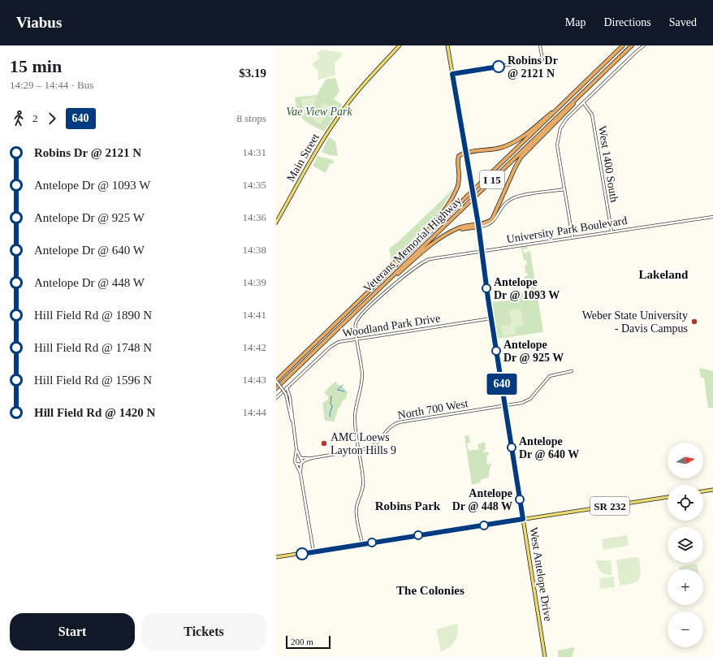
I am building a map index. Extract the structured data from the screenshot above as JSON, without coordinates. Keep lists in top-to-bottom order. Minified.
{"streets":{"highway":["I 15","Veterans Memorial Highway"],"main road":["Main Street","SR 232","West Antelope Drive"],"street":["West 1400 South","University Park Boulevard","Woodland Park Drive","North 700 West"]},"crossings":[["West 1400 South","University Park Boulevard"],["University Park Boulevard","Woodland Park Drive"],["University Park Boulevard","West Antelope Drive"],["Woodland Park Drive","West Antelope Drive"],["North 700 West","West Antelope Drive"],["SR 232","West Antelope Drive"]],"districts":["Lakeland","Robins Park","The Colonies"],"parks":["Vae View Park"],"places":["Robins Dr @ 2121 N","Antelope Dr @ 1093 W","Weber State University - Davis Campus","Antelope Dr @ 925 W","AMC Loews Layton Hills 9","Antelope Dr @ 640 W","Antelope Dr @ 448 W"],"lines":["bus line 640"],"scale_bar":"200 m","north":"right","page":{"header":"Viabus","nav":["Map","Directions","Saved"],"heading":["15 min","14:29 – 14:44 · Bus","$3.19"],"on_map":"640","legs":["2","640","8 stops"],"list":[{"name":"Robins Dr @ 2121 N","value":"14:31"},{"name":"Antelope Dr @ 1093 W","value":"14:35"},{"name":"Antelope Dr @ 925 W","value":"14:36"},{"name":"Antelope Dr @ 640 W","value":"14:38"},{"name":"Antelope Dr @ 448 W","value":"14:39"},{"name":"Hill Field Rd @ 1890 N","value":"14:41"},{"name":"Hill Field Rd @ 1748 N","value":"14:42"},{"name":"Hill Field Rd @ 1596 N","value":"14:43"},{"name":"Hill Field Rd @ 1420 N","value":"14:44"}],"map_buttons":["+","−"],"buttons":["Start","Tickets"],"scale":"200 m"}}
